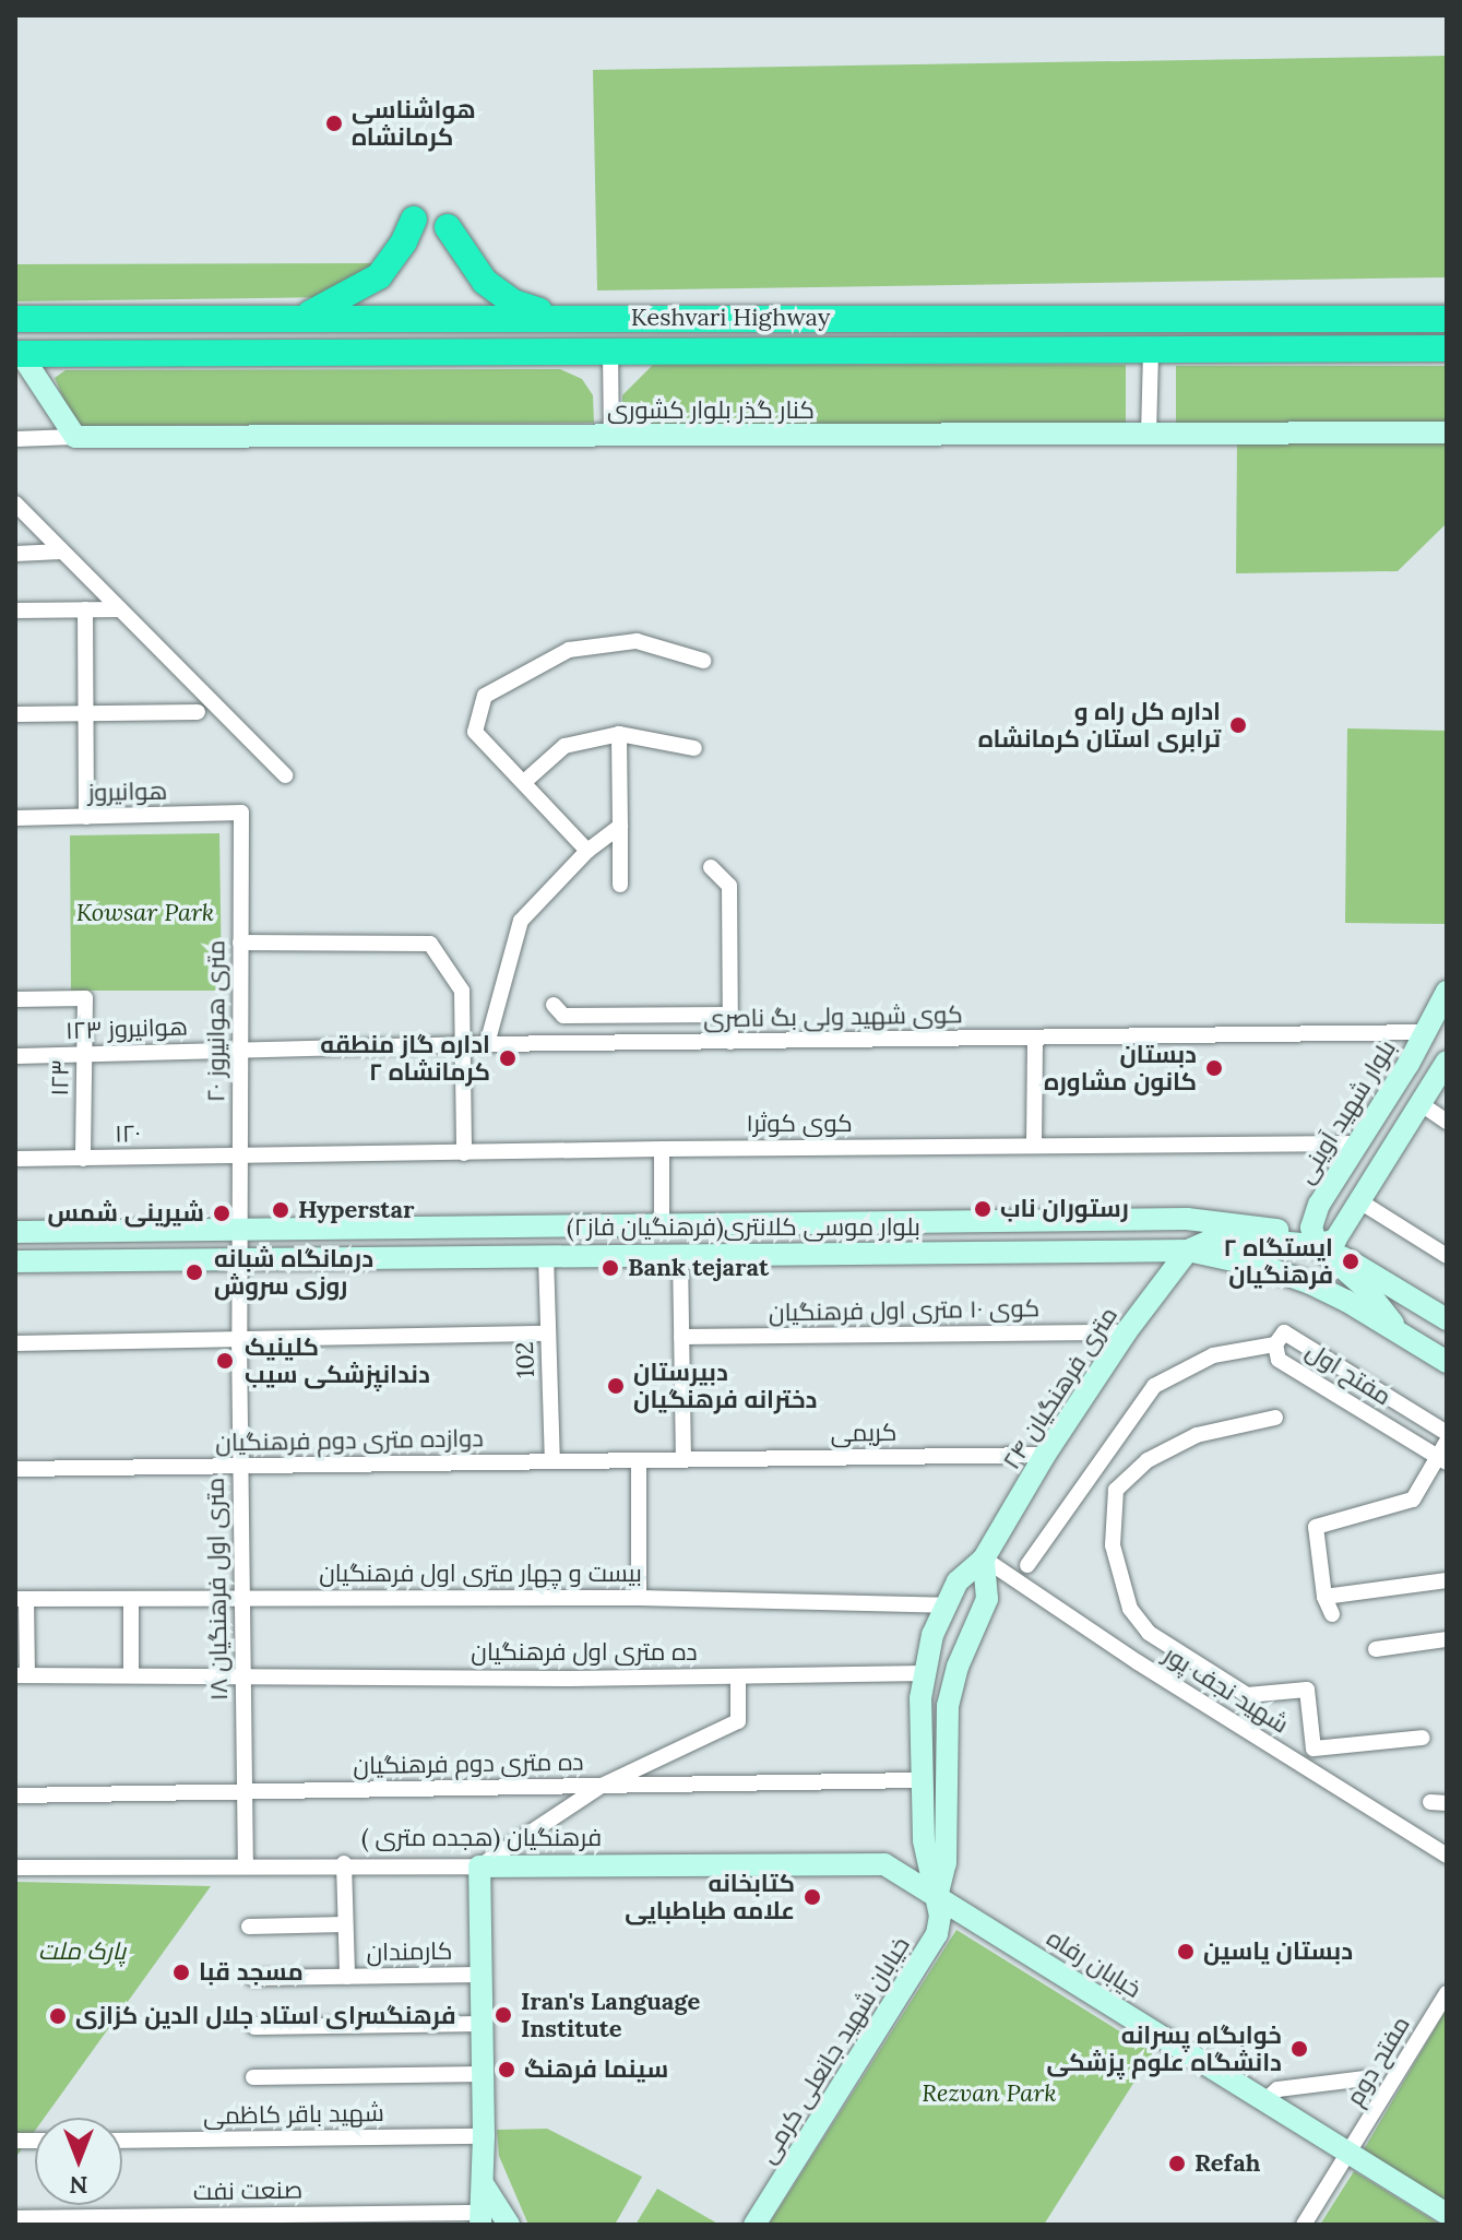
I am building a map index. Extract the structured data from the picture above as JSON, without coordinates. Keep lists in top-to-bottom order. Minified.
{"streets":{"highway":["Keshvari Highway"],"street":["کنار گذر بلوار کشوری","هوانیروز","کوی شهید ولی بگ ناصری","۲۰ متری هوانیروز","۱۲۳ هوانیروز","۱۲۳","بلوار شهید آوینی","کوی کوثر۱","۱۲۰","بلوار موسی کلانتری(فرهنگیان فاز۲)","کوی ۱۰ متری اول فرهنگیان","102","مفتح اول","۲۴ متری فرهنگیان","کریمی","دوازده متری دوم فرهنگیان","بیست و چهار متری اول فرهنگیان","۱۸ متری اول فرهنگیان","ده متری اول فرهنگیان","شهید نجف پور","ده متری دوم فرهنگیان","فرهنگیان (هجده متری )","کارمندان","خیابان رفاه","خیابان شهید جانعلی کرمی","مفتح دوم","شهید باقر کاظمی","صنعت نفت"]},"crossings":[["هوانیروز","۲۰ متری هوانیروز"],["کوی شهید ولی بگ ناصری","۲۰ متری هوانیروز"],["کوی شهید ولی بگ ناصری","۱۲۳ هوانیروز"],["کوی شهید ولی بگ ناصری","بلوار شهید آوینی"],["۲۰ متری هوانیروز","۱۲۳ هوانیروز"],["۲۰ متری هوانیروز","کوی کوثر۱"],["۲۰ متری هوانیروز","۱۲۰"],["۲۰ متری هوانیروز","بلوار موسی کلانتری(فرهنگیان فاز۲)"],["۲۰ متری هوانیروز","۱۸ متری اول فرهنگیان"],["۱۲۳ هوانیروز","۱۲۳"],["۱۲۳","۱۲۰"],["بلوار شهید آوینی","کوی کوثر۱"],["بلوار شهید آوینی","بلوار موسی کلانتری(فرهنگیان فاز۲)"],["کوی کوثر۱","۱۲۰"],["بلوار موسی کلانتری(فرهنگیان فاز۲)","102"],["بلوار موسی کلانتری(فرهنگیان فاز۲)","۲۴ متری فرهنگیان"],["بلوار موسی کلانتری(فرهنگیان فاز۲)","۱۸ متری اول فرهنگیان"],["کوی ۱۰ متری اول فرهنگیان","۲۴ متری فرهنگیان"],["102","دوازده متری دوم فرهنگیان"],["۲۴ متری فرهنگیان","کریمی"],["۲۴ متری فرهنگیان","بیست و چهار متری اول فرهنگیان"],["۲۴ متری فرهنگیان","ده متری اول فرهنگیان"],["۲۴ متری فرهنگیان","شهید نجف پور"],["۲۴ متری فرهنگیان","ده متری دوم فرهنگیان"],["۲۴ متری فرهنگیان","خیابان رفاه"],["۲۴ متری فرهنگیان","خیابان شهید جانعلی کرمی"],["کریمی","دوازده متری دوم فرهنگیان"],["دوازده متری دوم فرهنگیان","۱۸ متری اول فرهنگیان"],["بیست و چهار متری اول فرهنگیان","۱۸ متری اول فرهنگیان"],["۱۸ متری اول فرهنگیان","ده متری اول فرهنگیان"],["۱۸ متری اول فرهنگیان","ده متری دوم فرهنگیان"],["۱۸ متری اول فرهنگیان","فرهنگیان (هجده متری )"],["فرهنگیان (هجده متری )","کارمندان"],["خیابان رفاه","خیابان شهید جانعلی کرمی"],["خیابان رفاه","مفتح دوم"]],"parks":["Kowsar Park","پارک ملت","Rezvan Park"],"places":["هواشناسی کرمانشاه","اداره کل راه و ترابری استان کرمانشاه","اداره گاز منطقه ۲ کرمانشاه","دبستان کانون مشاوره","رستوران ناب","Hyperstar","شیرینی شمس","ایستگاه ۲ فرهنگیان","Bank tejarat","درمانگاه شبانه روزی سروش","کلینیک دندانپزشکی سیب","دبیرستان دخترانه فرهنگیان","کتابخانه علامه طباطبایی","دبستان یاسین","مسجد قبا","Iran's Language Institute","فرهنگسرای استاد جلال الدین کزازی","خوابگاه پسرانه دانشگاه علوم پزشکی","سینما فرهنگ","Refah"],"north":"bottom"}
